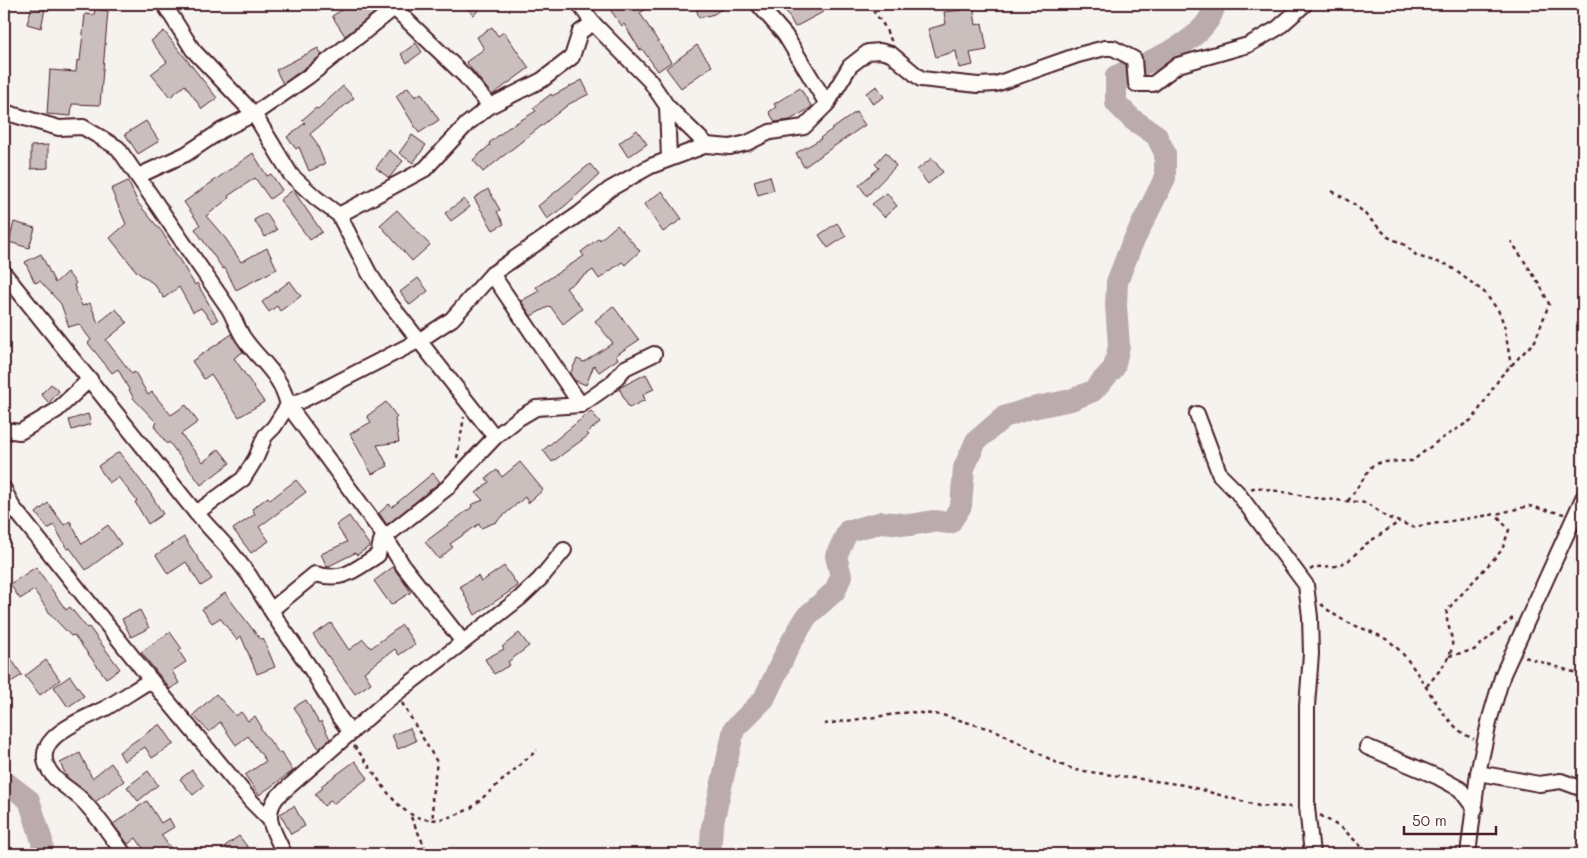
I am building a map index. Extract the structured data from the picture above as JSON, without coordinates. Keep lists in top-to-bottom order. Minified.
{"scale_bar":"50 m"}
